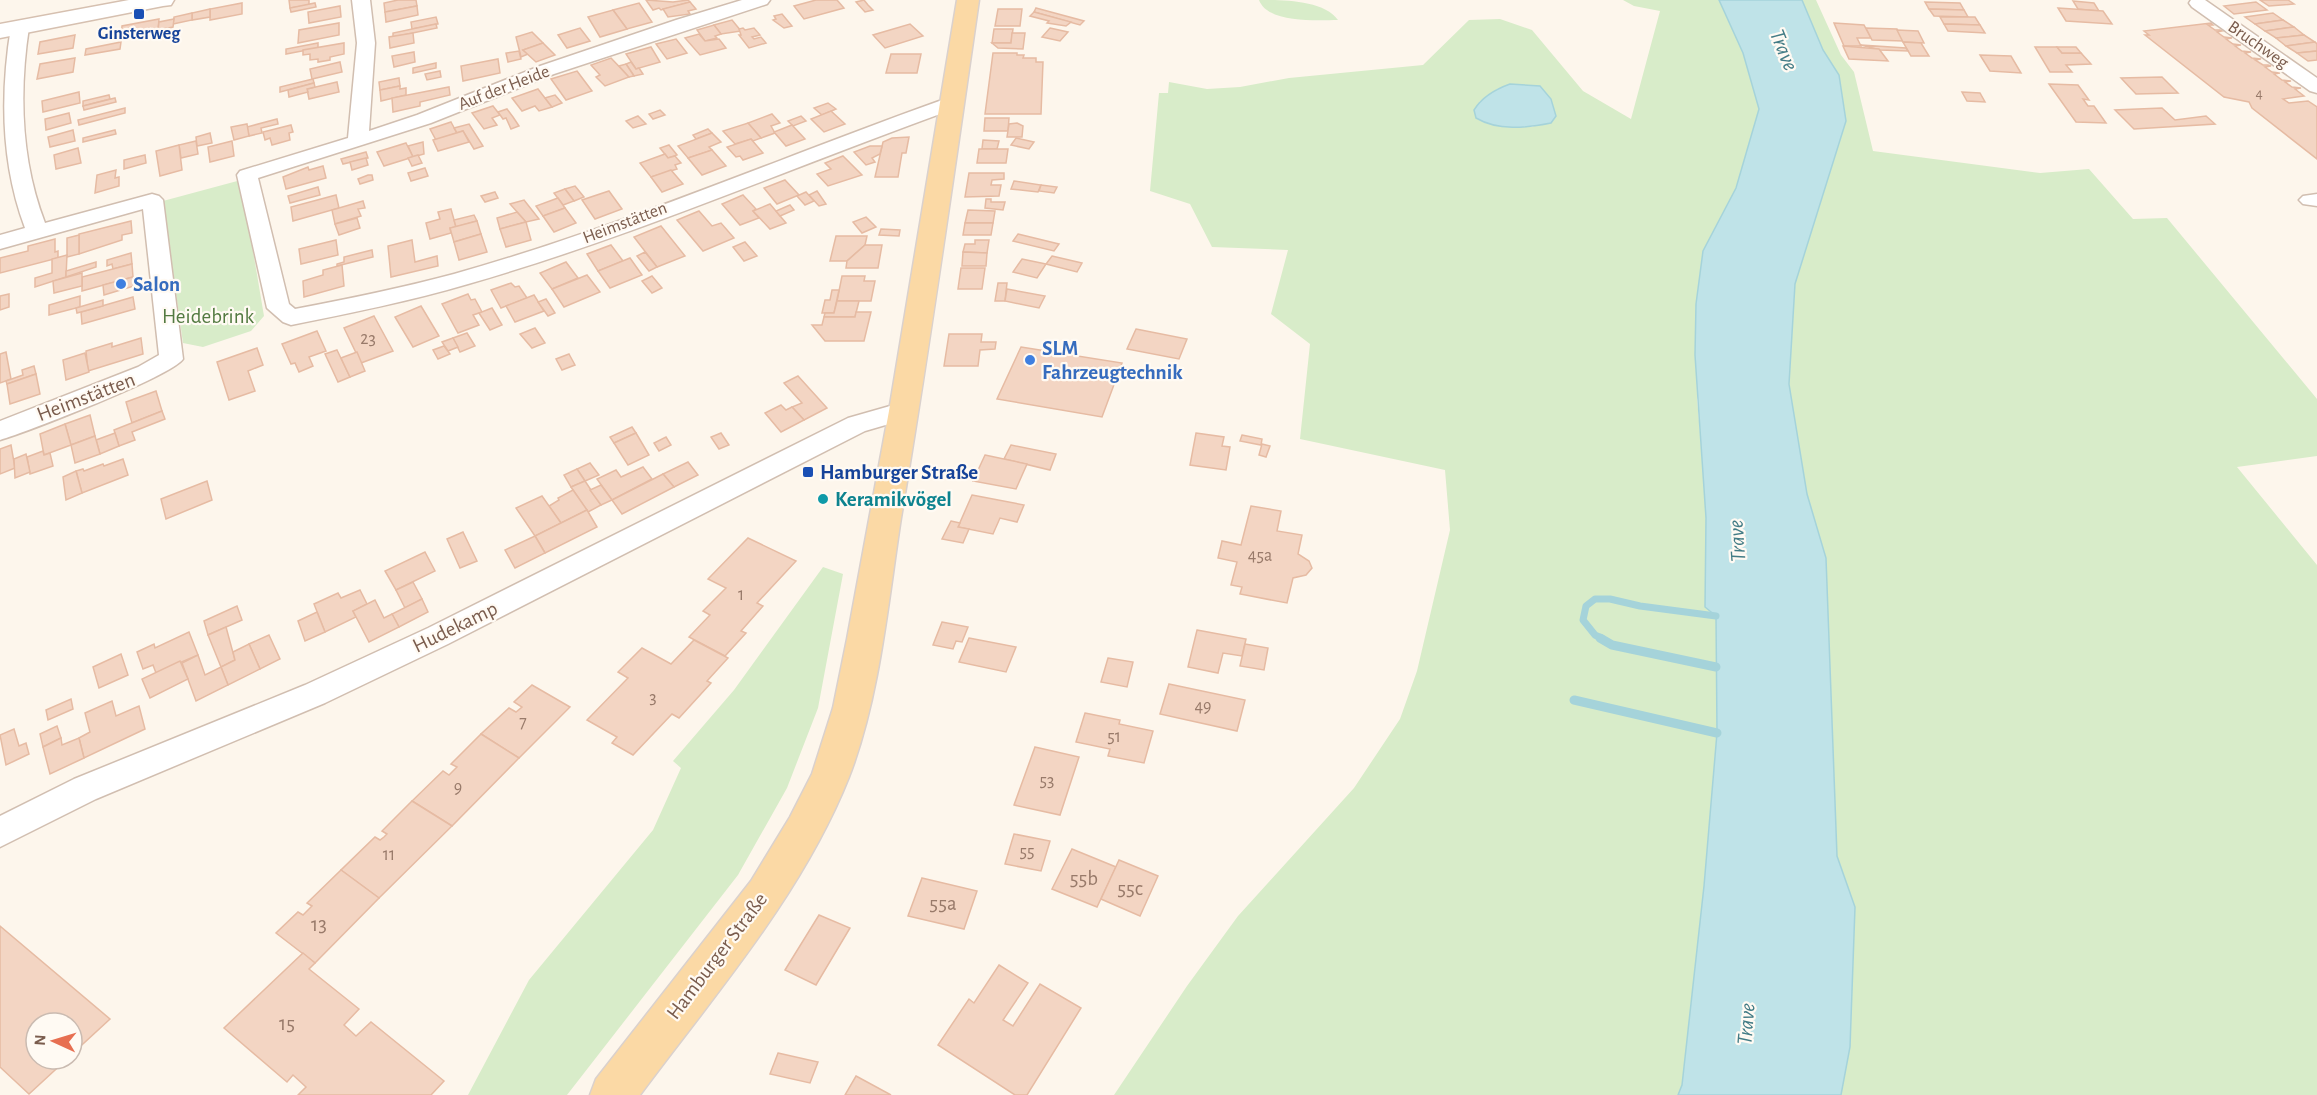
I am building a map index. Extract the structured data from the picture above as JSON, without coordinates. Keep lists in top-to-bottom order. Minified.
{"streets":{"main road":["Hamburger Straße"],"street":["Bruchweg","Auf der Heide","Heimstätten","Hudekamp"]},"crossings":[["Auf der Heide","Heimstätten"],["Heimstätten","Hamburger Straße"],["Hudekamp","Hamburger Straße"]],"water":["Trave"],"parks":["Heidebrink"],"places":{"transit":["Ginsterweg","Hamburger Straße"],"other":["Salon","SLM Fahrzeugtechnik","Keramikvögel"]},"house_numbers":["4","23","45a","1","3","49","7","51","53","9","55","11","55b","55c","55a","13","15"],"north":"left"}
